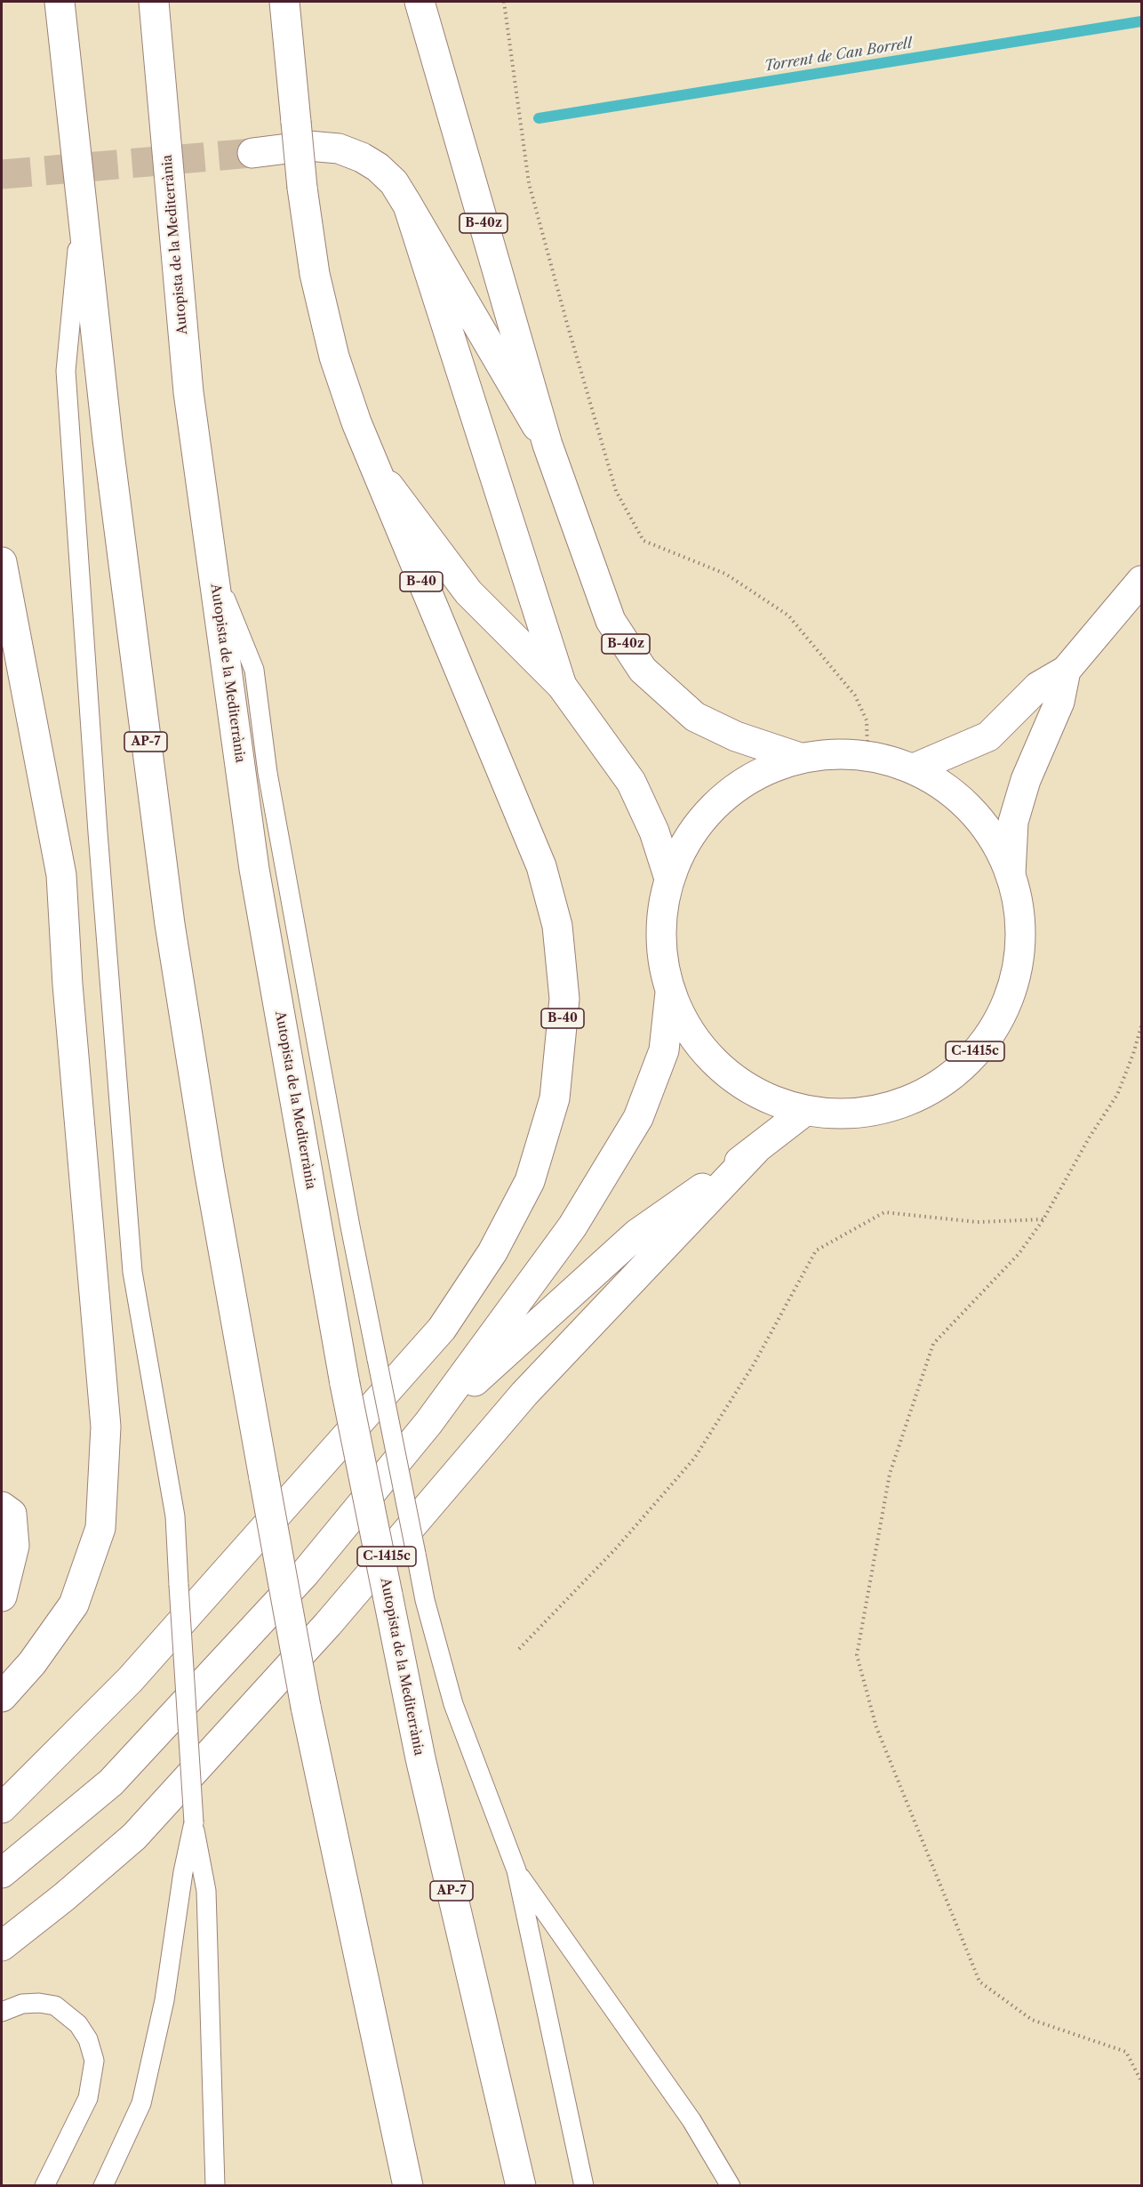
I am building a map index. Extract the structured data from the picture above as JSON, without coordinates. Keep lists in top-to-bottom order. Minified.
{"streets":{"main road":["B-40z","Autopista de la Mediterrània","B-40","AP-7","C-1415c"]},"crossings":[["B-40z","C-1415c"],["B-40","C-1415c"]],"water":["Torrent de Can Borrell"]}
